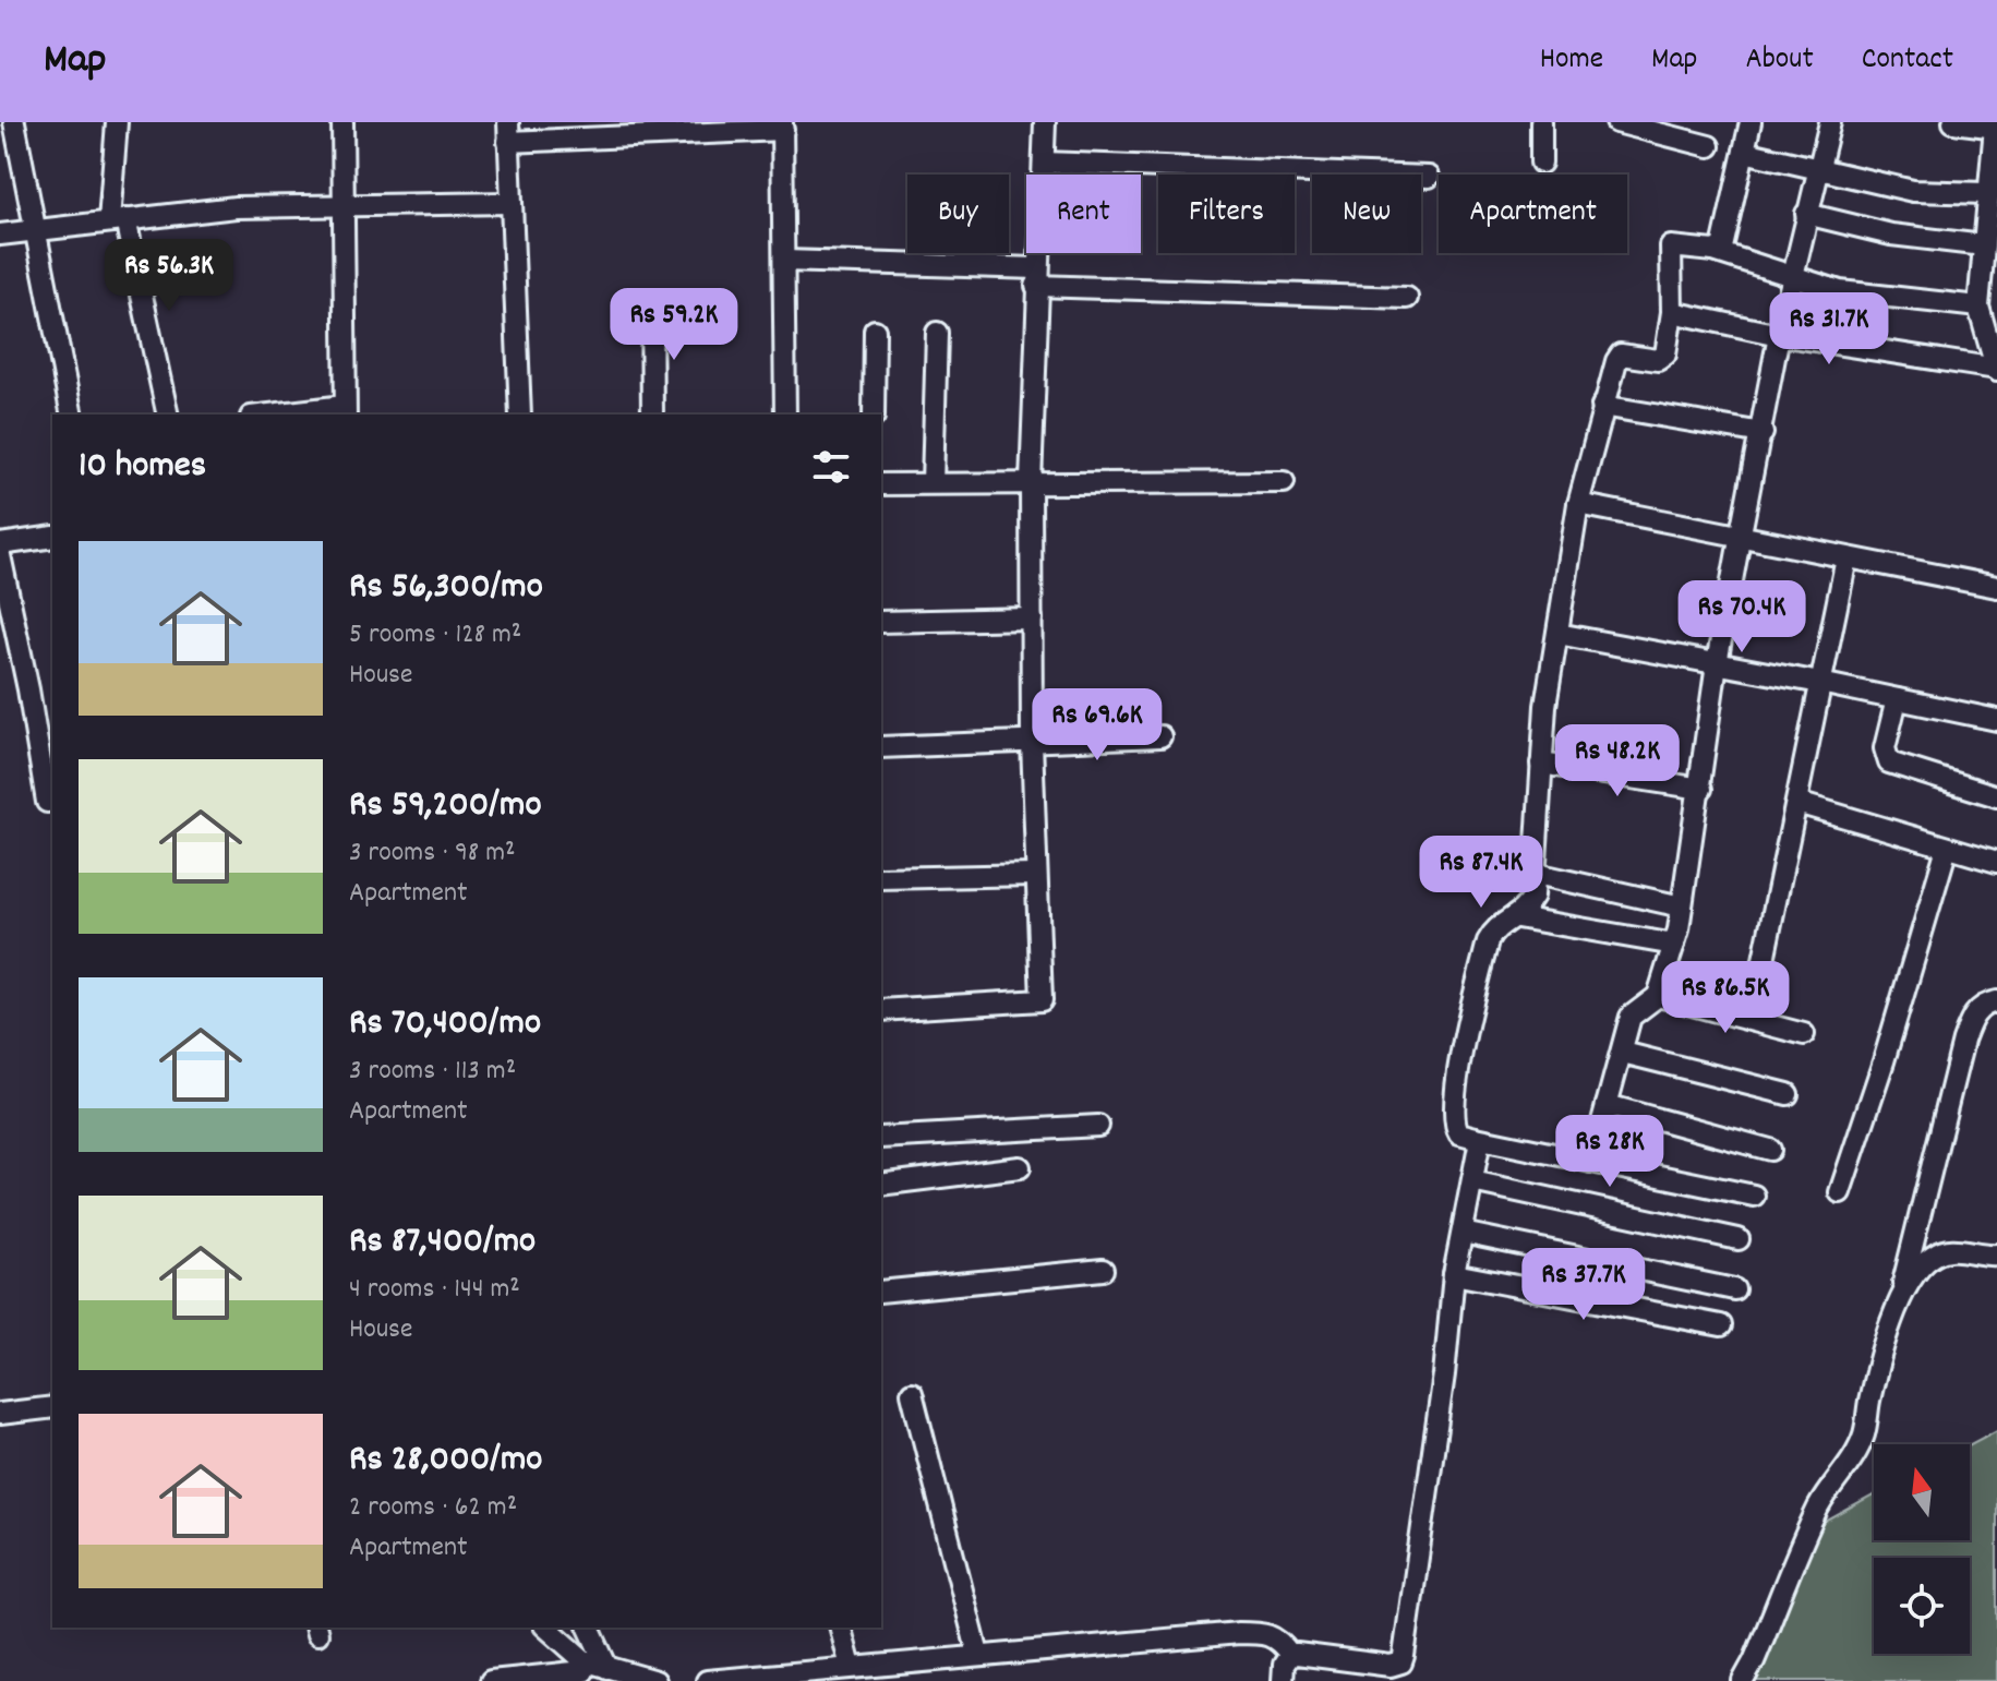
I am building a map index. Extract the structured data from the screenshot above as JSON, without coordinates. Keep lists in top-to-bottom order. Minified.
{"north":"top","page":{"header":"Map","nav":["Home","Map","About","Contact"],"chip":["Buy","Rent","Filters","New","Apartment"],"price":["Rs 56.3K","Rs 59.2K","Rs 31.7K","Rs 70.4K","Rs 69.6K","Rs 48.2K","Rs 87.4K","Rs 86.5K","Rs 28K","Rs 37.7K"],"heading":"10 homes","list":[{"name":"Rs 56,300/mo","note":"5 rooms · 128 m² · House"},{"name":"Rs 59,200/mo","note":"3 rooms · 98 m² · Apartment"},{"name":"Rs 70,400/mo","note":"3 rooms · 113 m² · Apartment"},{"name":"Rs 87,400/mo","note":"4 rooms · 144 m² · House"},{"name":"Rs 28,000/mo","note":"2 rooms · 62 m² · Apartment"}]}}
